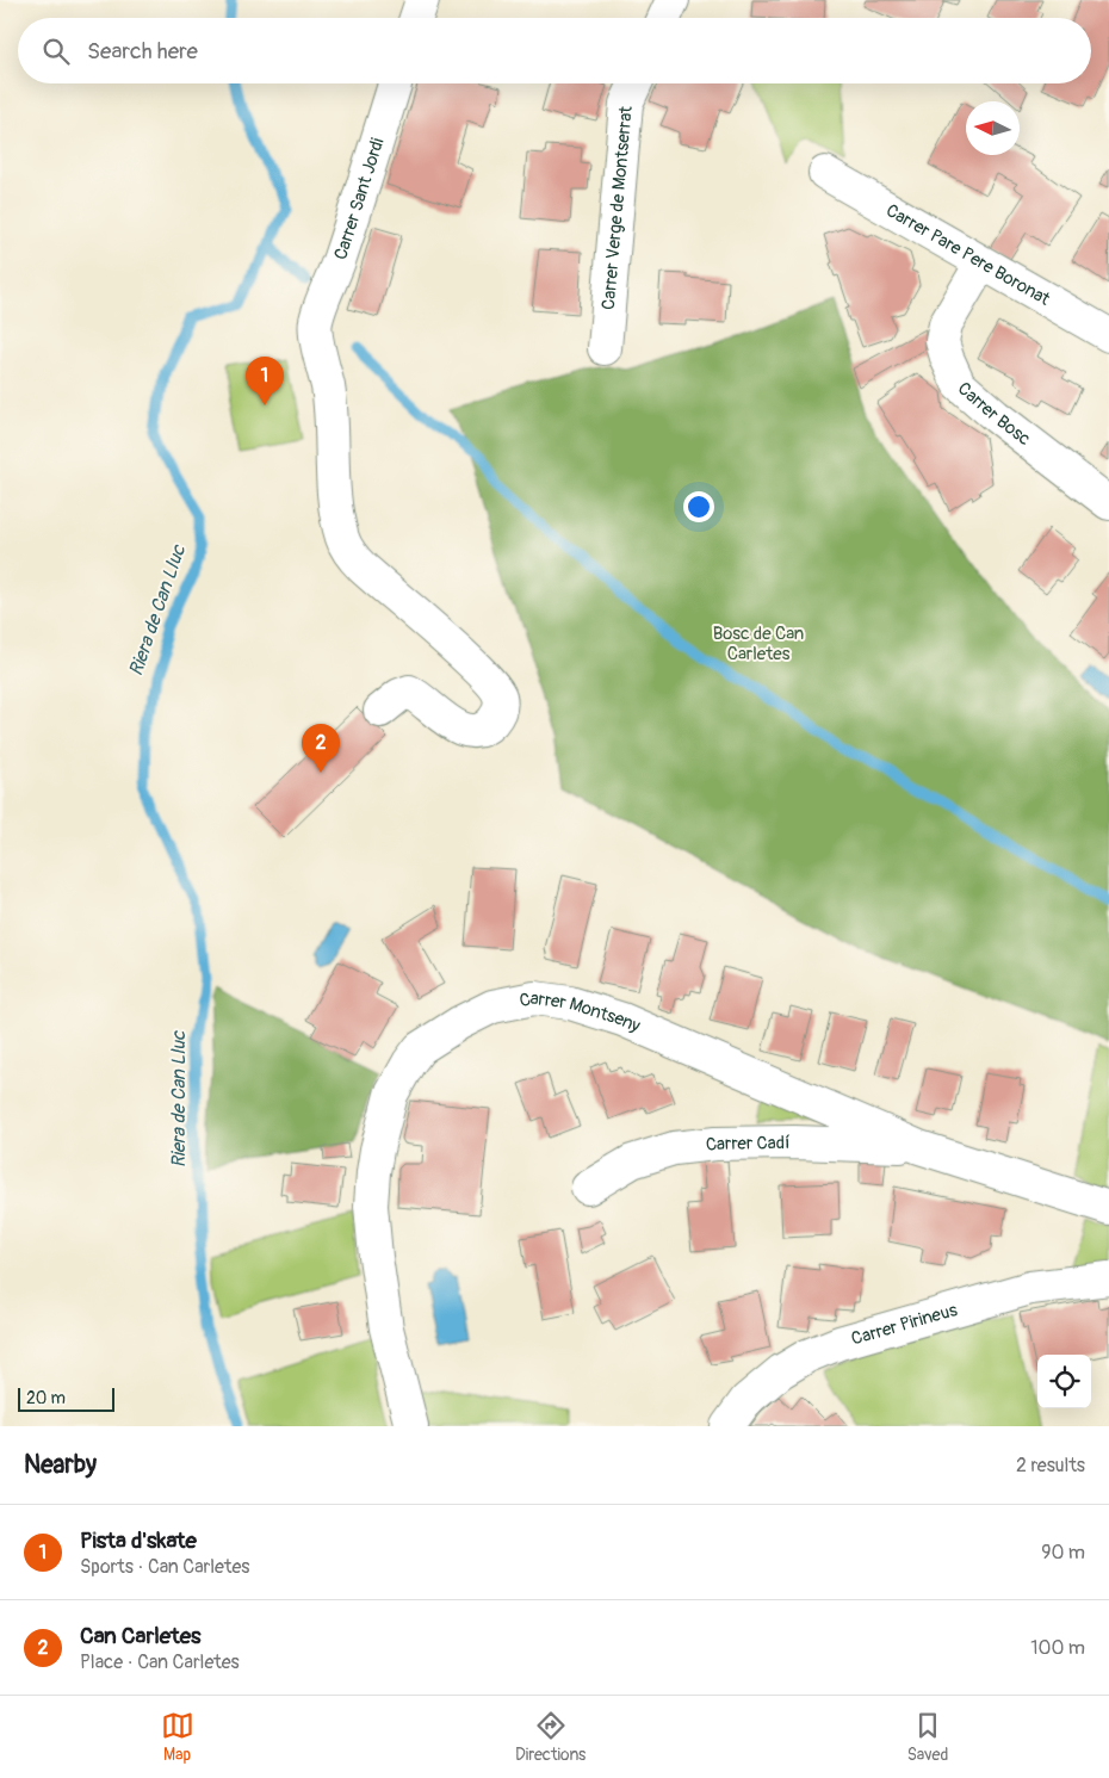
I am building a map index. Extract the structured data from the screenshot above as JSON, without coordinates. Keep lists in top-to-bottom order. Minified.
{"streets":{"street":["Carrer Sant Jordi","Carrer Verge de Montserrat","Carrer Pare Pere Boronat","Carrer Bosc","Carrer Montseny","Carrer Cadí","Carrer Pirineus"]},"crossings":[["Carrer Pare Pere Boronat","Carrer Bosc"],["Carrer Montseny","Carrer Cadí"]],"water":["Riera de Can Lluc"],"parks":["Bosc de Can Carletes"],"scale_bar":"20 m","north":"left","page":{"search":"Search here","pins":["1","2"],"scale":"20 m","heading":["Nearby","2 results"],"list":[{"mark":"1","name":"Pista d'skate","note":"Sports · Can Carletes","value":"90 m"},{"mark":"2","name":"Can Carletes","note":"Place · Can Carletes","value":"100 m"}],"nav":["Map","Directions","Saved"]}}
